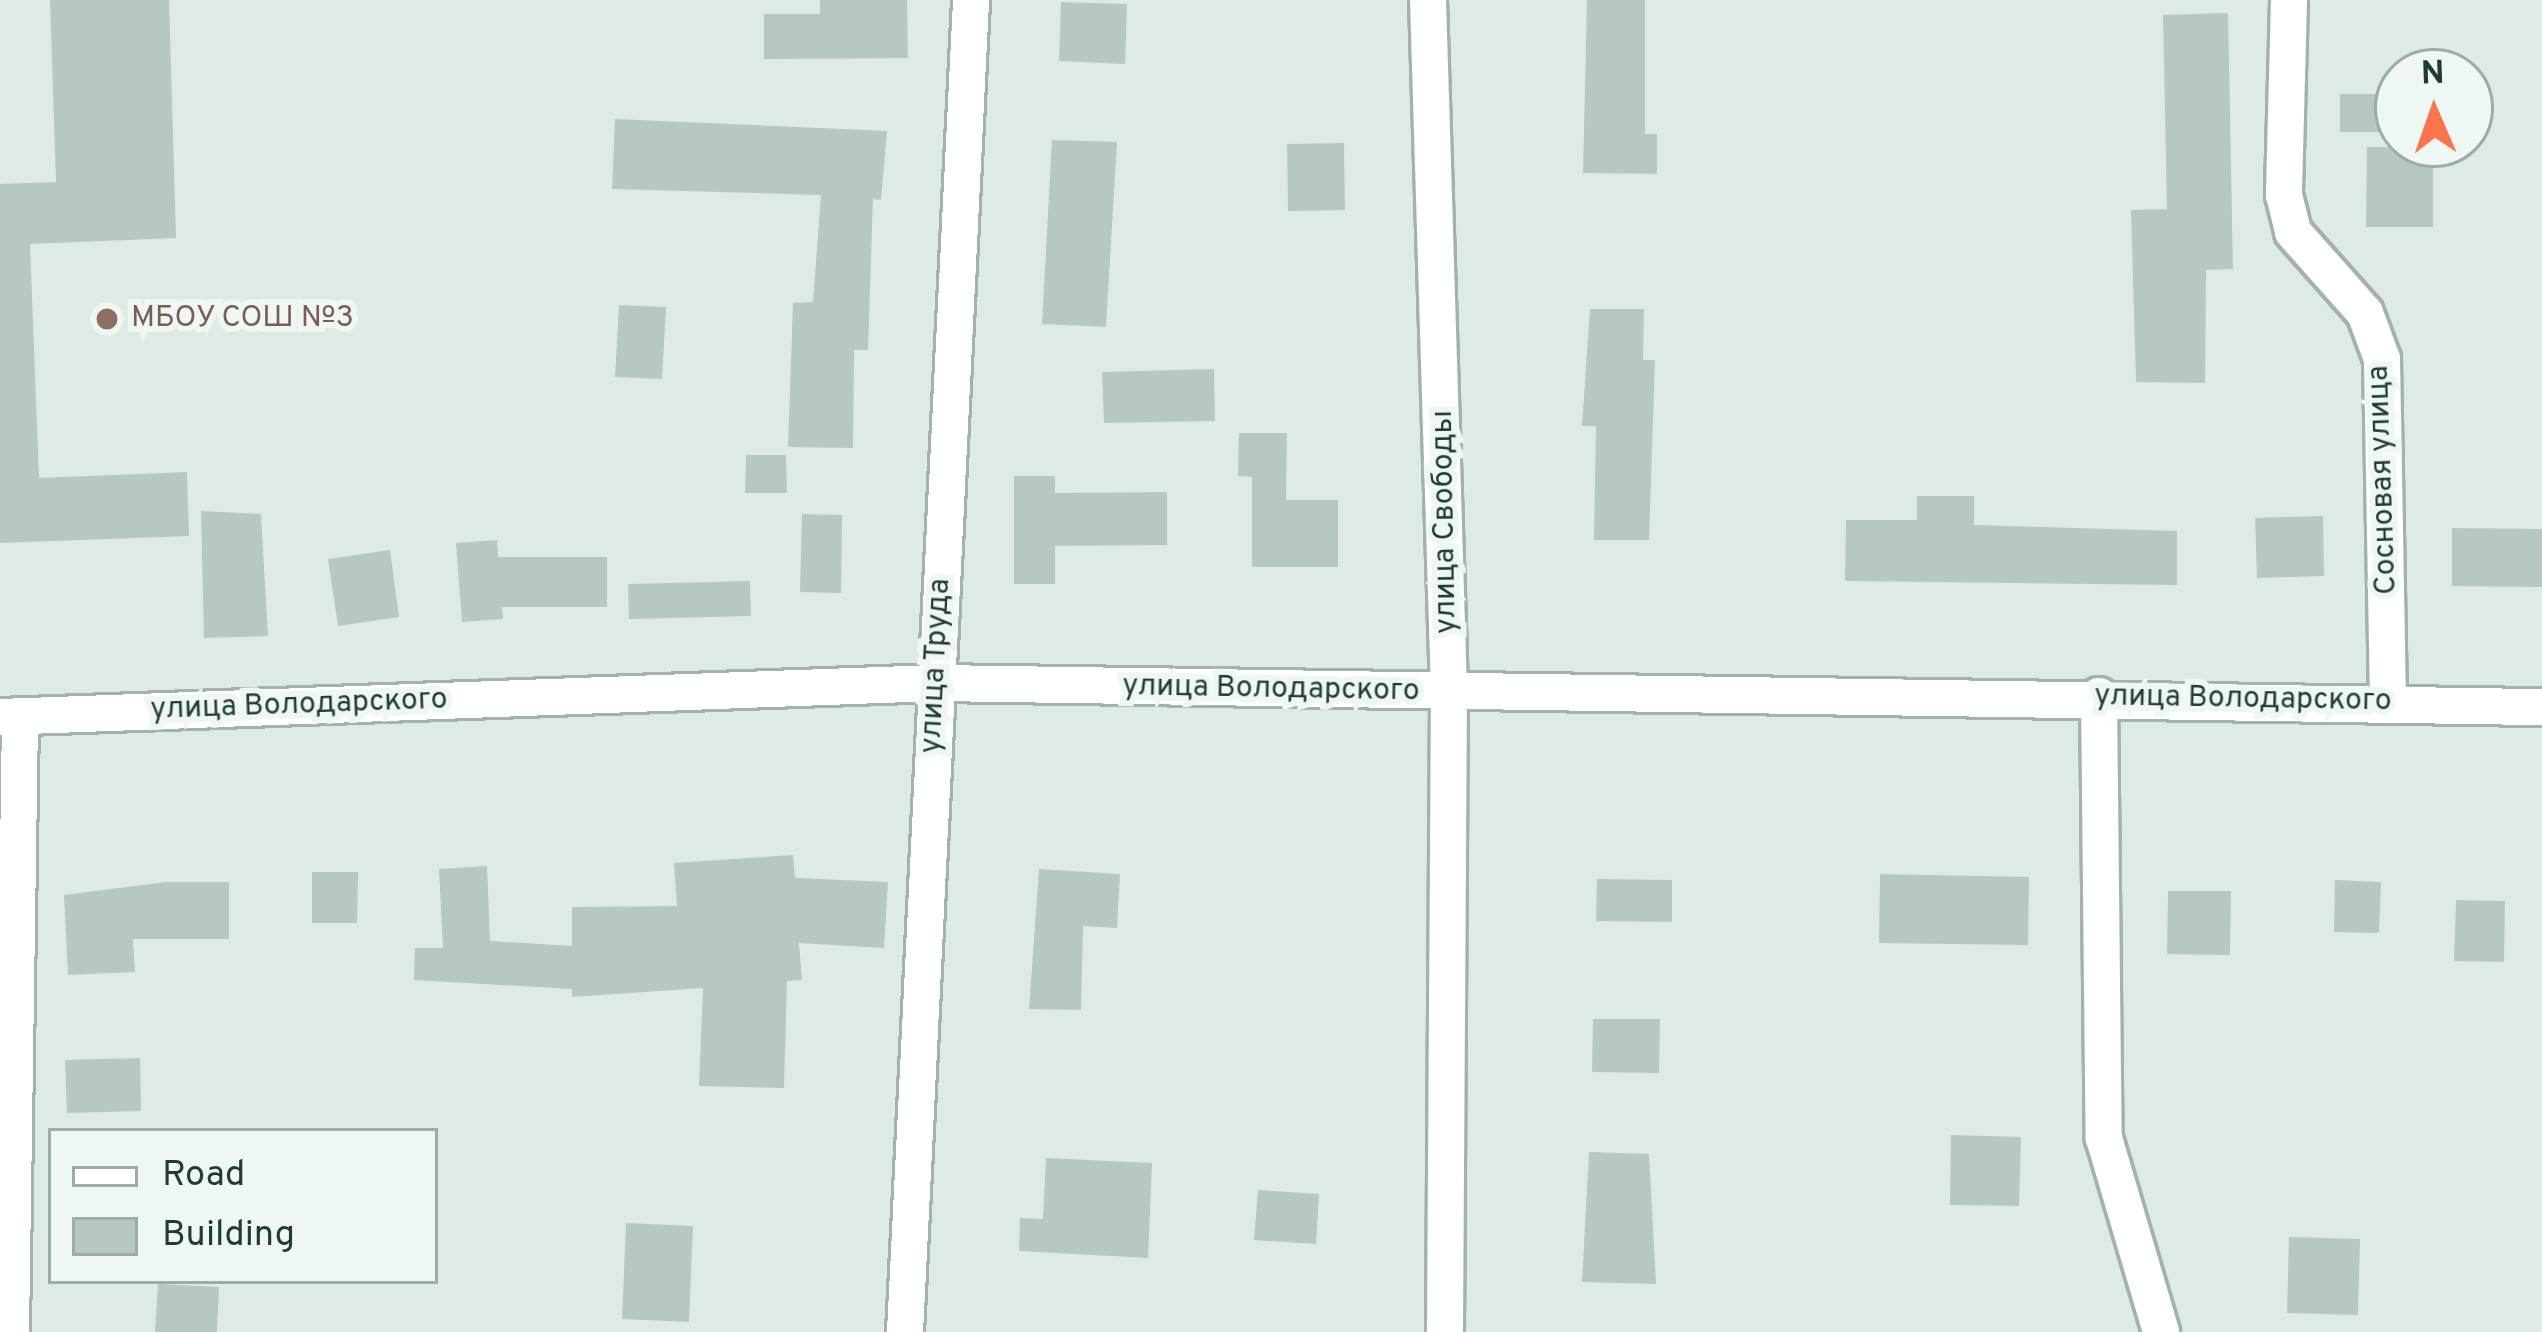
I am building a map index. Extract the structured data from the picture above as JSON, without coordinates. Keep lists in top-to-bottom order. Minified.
{"streets":{"street":["Сосновая улица","улица Свободы","улица Труда","улица Володарского"]},"crossings":[["Сосновая улица","улица Володарского"],["улица Свободы","улица Володарского"],["улица Труда","улица Володарского"]],"places":["МБОУ СОШ №3"],"legend":["Road","Building"],"north":"top"}
